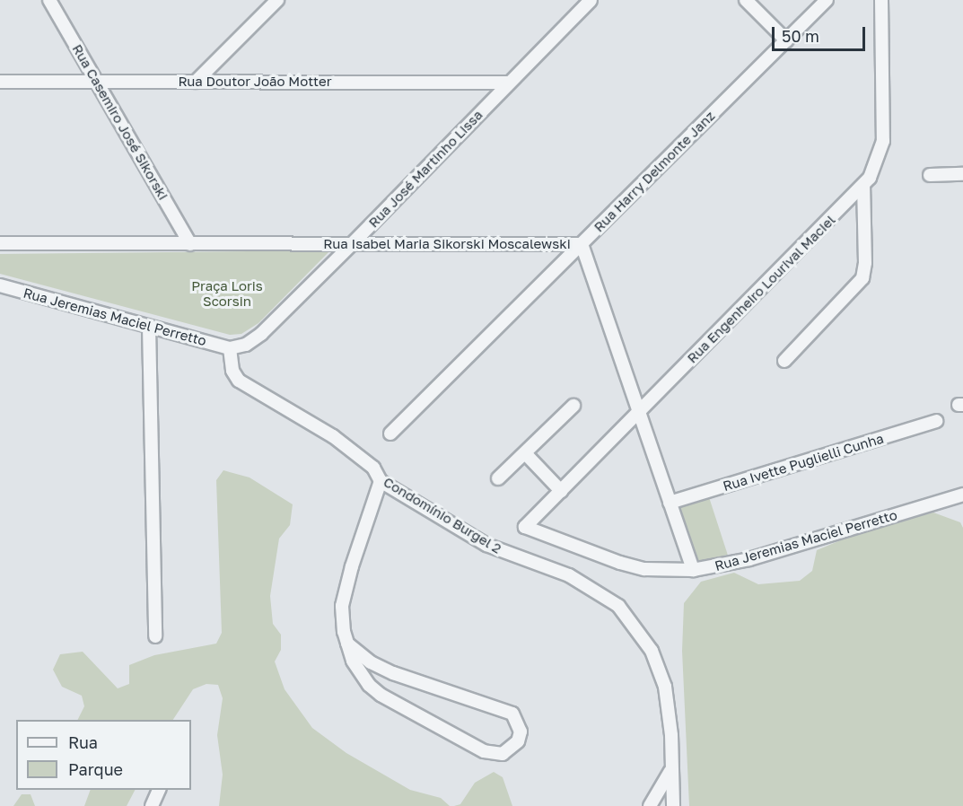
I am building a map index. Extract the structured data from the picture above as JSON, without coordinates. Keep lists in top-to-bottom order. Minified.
{"streets":{"street":["Rua Doutor João Motter","Rua Casemiro José Sikorski","Rua José Martinho Lissa","Rua Harry Delmonte Janz","Rua Isabel Maria Sikorski Moscalewski","Rua Engenheiro Lourival Maciel","Rua Jeremias Maciel Perretto","Rua Ivette Puglielli Cunha","Condomínio Burgel 2"]},"crossings":[["Rua Doutor João Motter","Rua Casemiro José Sikorski"],["Rua Doutor João Motter","Rua José Martinho Lissa"],["Rua Casemiro José Sikorski","Rua Isabel Maria Sikorski Moscalewski"],["Rua José Martinho Lissa","Rua Isabel Maria Sikorski Moscalewski"],["Rua José Martinho Lissa","Rua Jeremias Maciel Perretto"],["Rua José Martinho Lissa","Condomínio Burgel 2"],["Rua Harry Delmonte Janz","Rua Isabel Maria Sikorski Moscalewski"],["Rua Isabel Maria Sikorski Moscalewski","Rua Engenheiro Lourival Maciel"],["Rua Isabel Maria Sikorski Moscalewski","Rua Jeremias Maciel Perretto"],["Rua Isabel Maria Sikorski Moscalewski","Rua Ivette Puglielli Cunha"],["Rua Engenheiro Lourival Maciel","Rua Jeremias Maciel Perretto"],["Rua Jeremias Maciel Perretto","Condomínio Burgel 2"]],"parks":["Praça Loris Scorsin"],"legend":["Rua","Parque"],"scale_bar":"50 m"}
